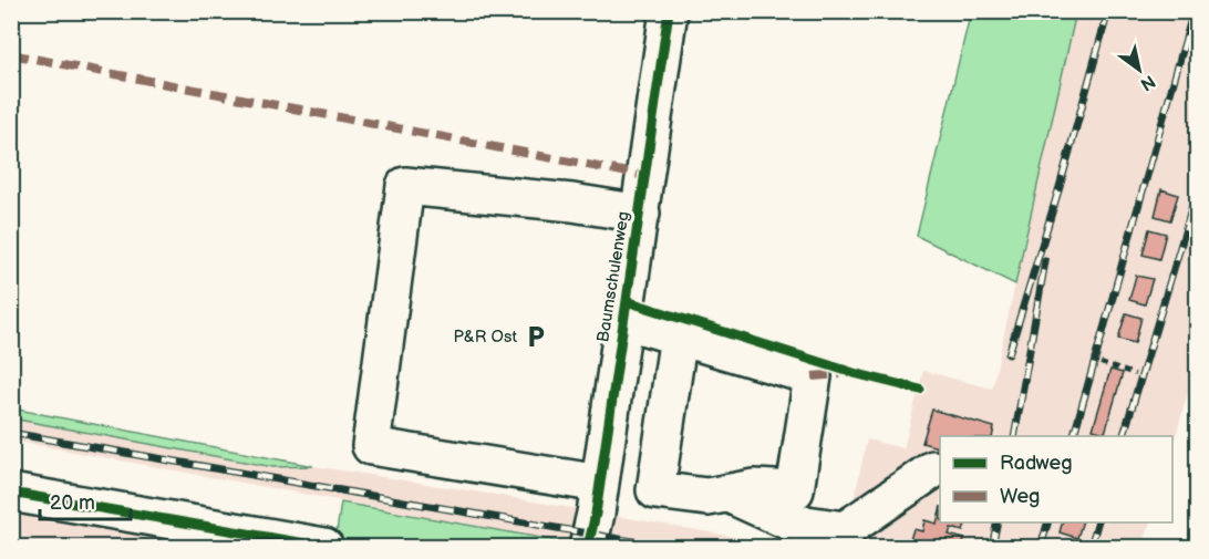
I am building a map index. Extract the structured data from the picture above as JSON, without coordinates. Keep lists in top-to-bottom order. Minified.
{"streets":{"street":["Baumschulenweg"]},"places":{"parking":["P&R Ost"]},"legend":["Radweg","Weg"],"scale_bar":"20 m","north":"bottom right"}
